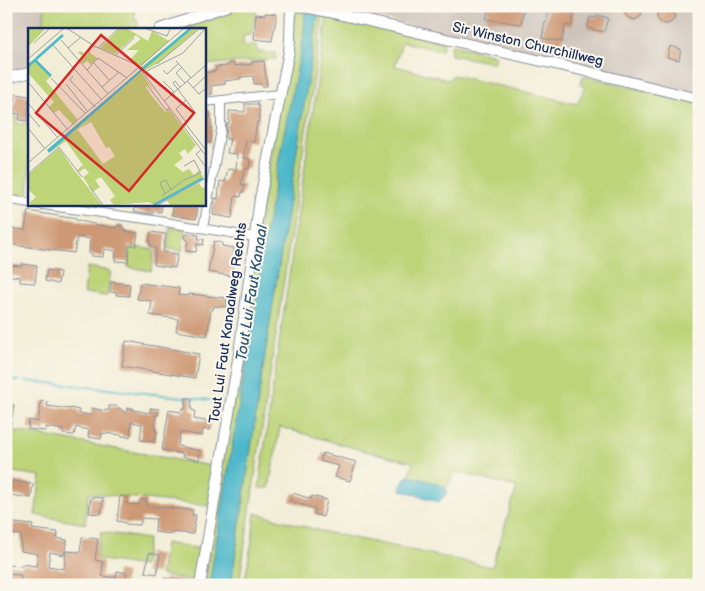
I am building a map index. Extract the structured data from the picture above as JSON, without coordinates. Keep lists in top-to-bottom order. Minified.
{"streets":{"street":["Sir Winston Churchillweg","Tout Lui Faut Kanaalweg Rechts"]},"water":["Tout Lui Faut Kanaal"]}
